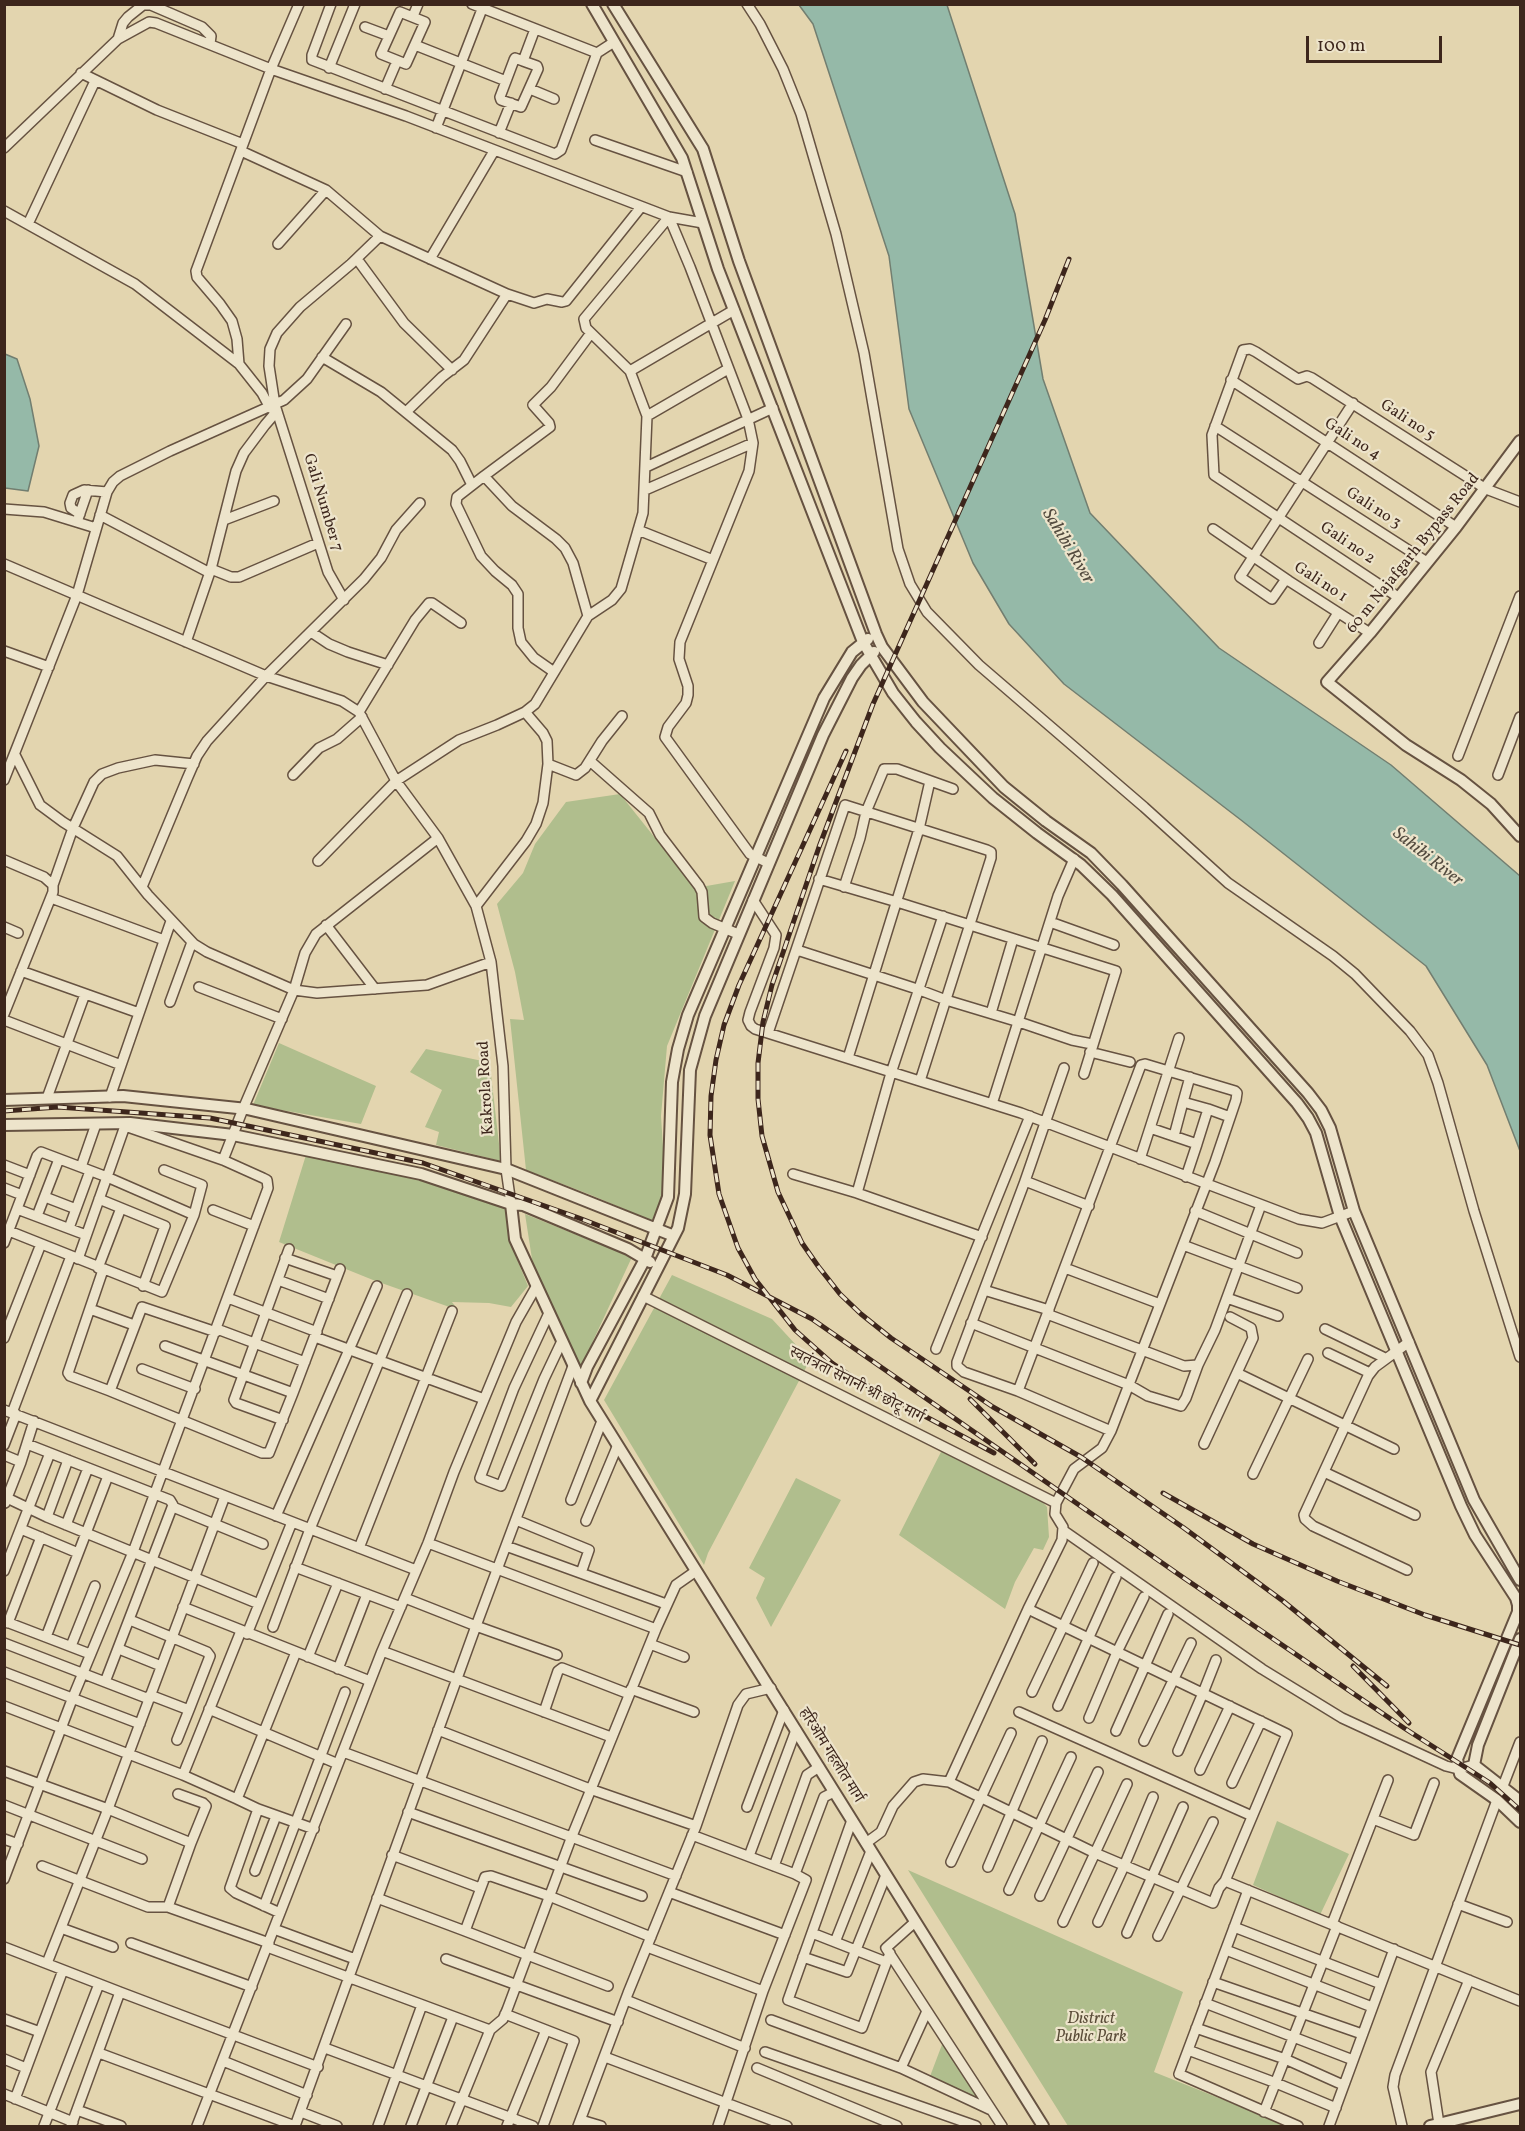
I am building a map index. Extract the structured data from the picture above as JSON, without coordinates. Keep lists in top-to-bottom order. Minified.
{"streets":{"street":["Gali no 5","Gali no 4","Gali Number 7","Gali no 3","Gali no 2","60 m Najafgarh Bypass Road","Gali no 1","Kakrola Road","स्वतंत्रता सेनानी श्री छोटू मार्ग","हरिओम गहलोत मार्ग"]},"crossings":[["Gali no 5","Gali no 4"],["Gali no 5","60 m Najafgarh Bypass Road"],["Gali no 4","60 m Najafgarh Bypass Road"],["Gali no 3","Gali no 2"],["Gali no 3","60 m Najafgarh Bypass Road"],["Gali no 2","60 m Najafgarh Bypass Road"],["60 m Najafgarh Bypass Road","Gali no 1"],["Kakrola Road","हरिओम गहलोत मार्ग"]],"water":["Sahibi River"],"parks":["District Public Park"],"scale_bar":"100 m"}
